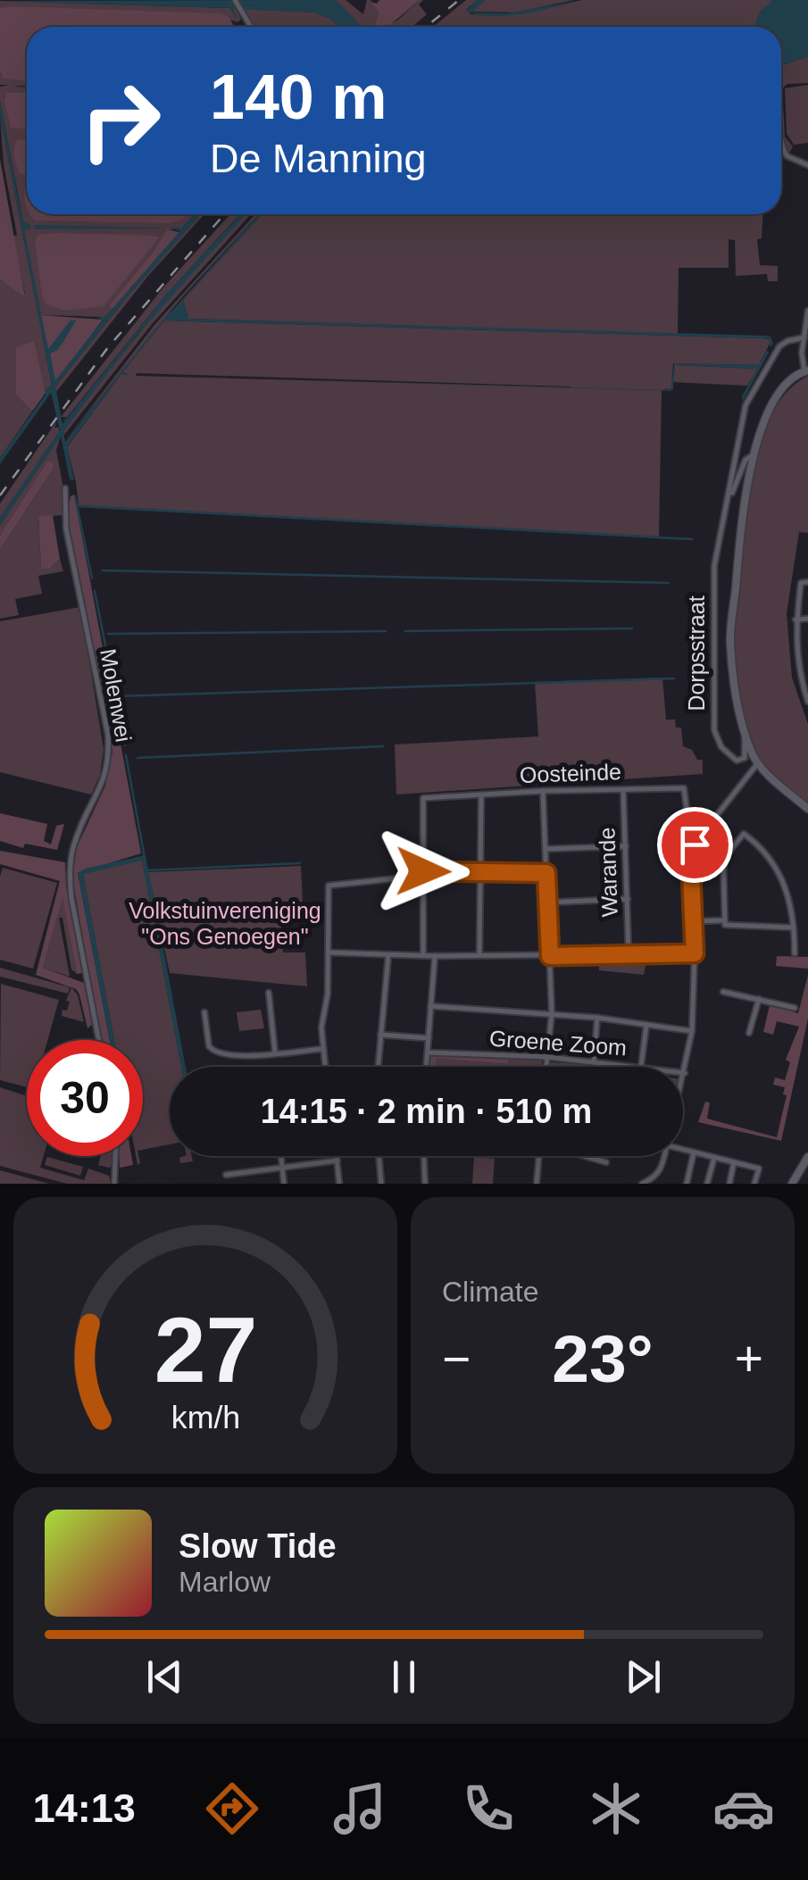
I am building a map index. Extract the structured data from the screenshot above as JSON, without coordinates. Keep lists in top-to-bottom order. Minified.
{"streets":{"main road":["Dorpsstraat"],"street":["Molenwei","Oosteinde","Warande","Groene Zoom"]},"crossings":[["Oosteinde","Warande"]],"parks":["Volkstuinvereniging \"Ons Genoegen\""],"page":{"turn":["140 m","De Manning"],"limit":"30","trip":"14:15 · 2 min · 510 m","tile":"Climate","heat":["−","23°","+"],"song":["Slow Tide","Marlow"],"tabs":"14:13","gauge":["27","km/h"]}}
